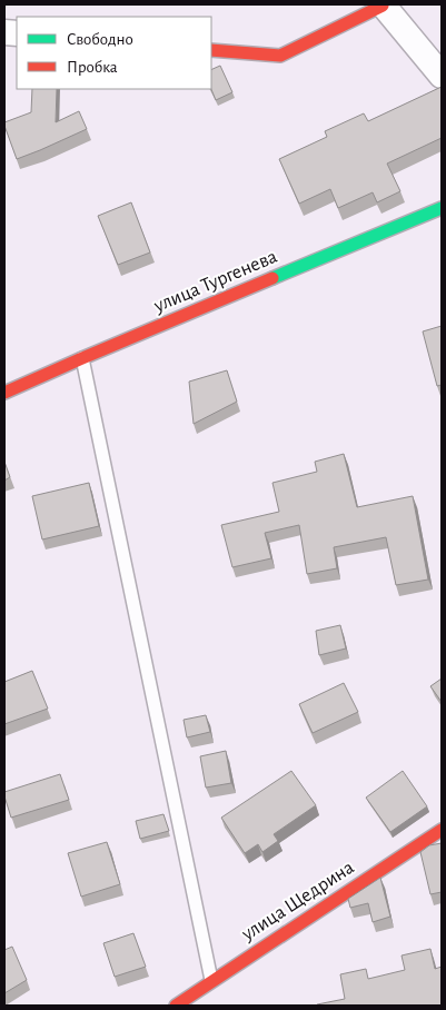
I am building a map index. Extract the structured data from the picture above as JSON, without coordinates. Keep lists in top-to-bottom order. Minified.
{"streets":{"street":["улица Тургенева","улица Щедрина"]},"legend":["Свободно","Пробка"]}
